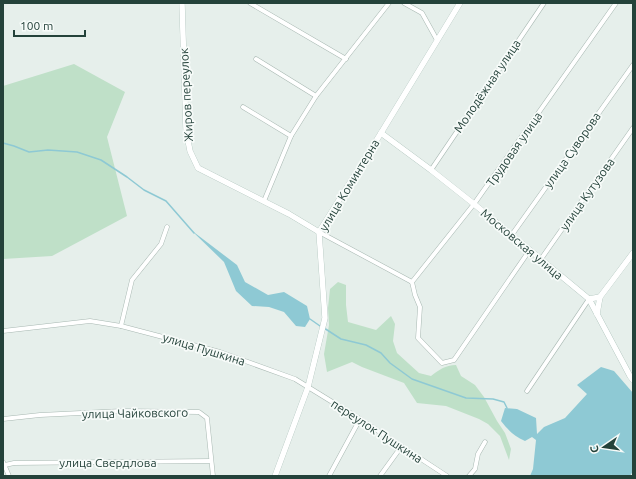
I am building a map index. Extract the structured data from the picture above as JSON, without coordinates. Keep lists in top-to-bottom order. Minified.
{"streets":{"street":["Молодёжная улица","Жиров переулок","Трудовая улица","улица Суворова","улица Коминтерна","улица Кутузова","Московская улица","улица Пушкина","улица Чайковского","переулок Пушкина","улица Свердлова"]},"crossings":[["Молодёжная улица","Московская улица"],["Жиров переулок","улица Коминтерна"],["Трудовая улица","Московская улица"],["улица Суворова","Московская улица"],["улица Коминтерна","Московская улица"],["улица Коминтерна","улица Пушкина"],["улица Коминтерна","переулок Пушкина"],["улица Кутузова","Московская улица"],["улица Пушкина","переулок Пушкина"],["улица Чайковского","улица Свердлова"]],"scale_bar":"100 m","north":"left"}
